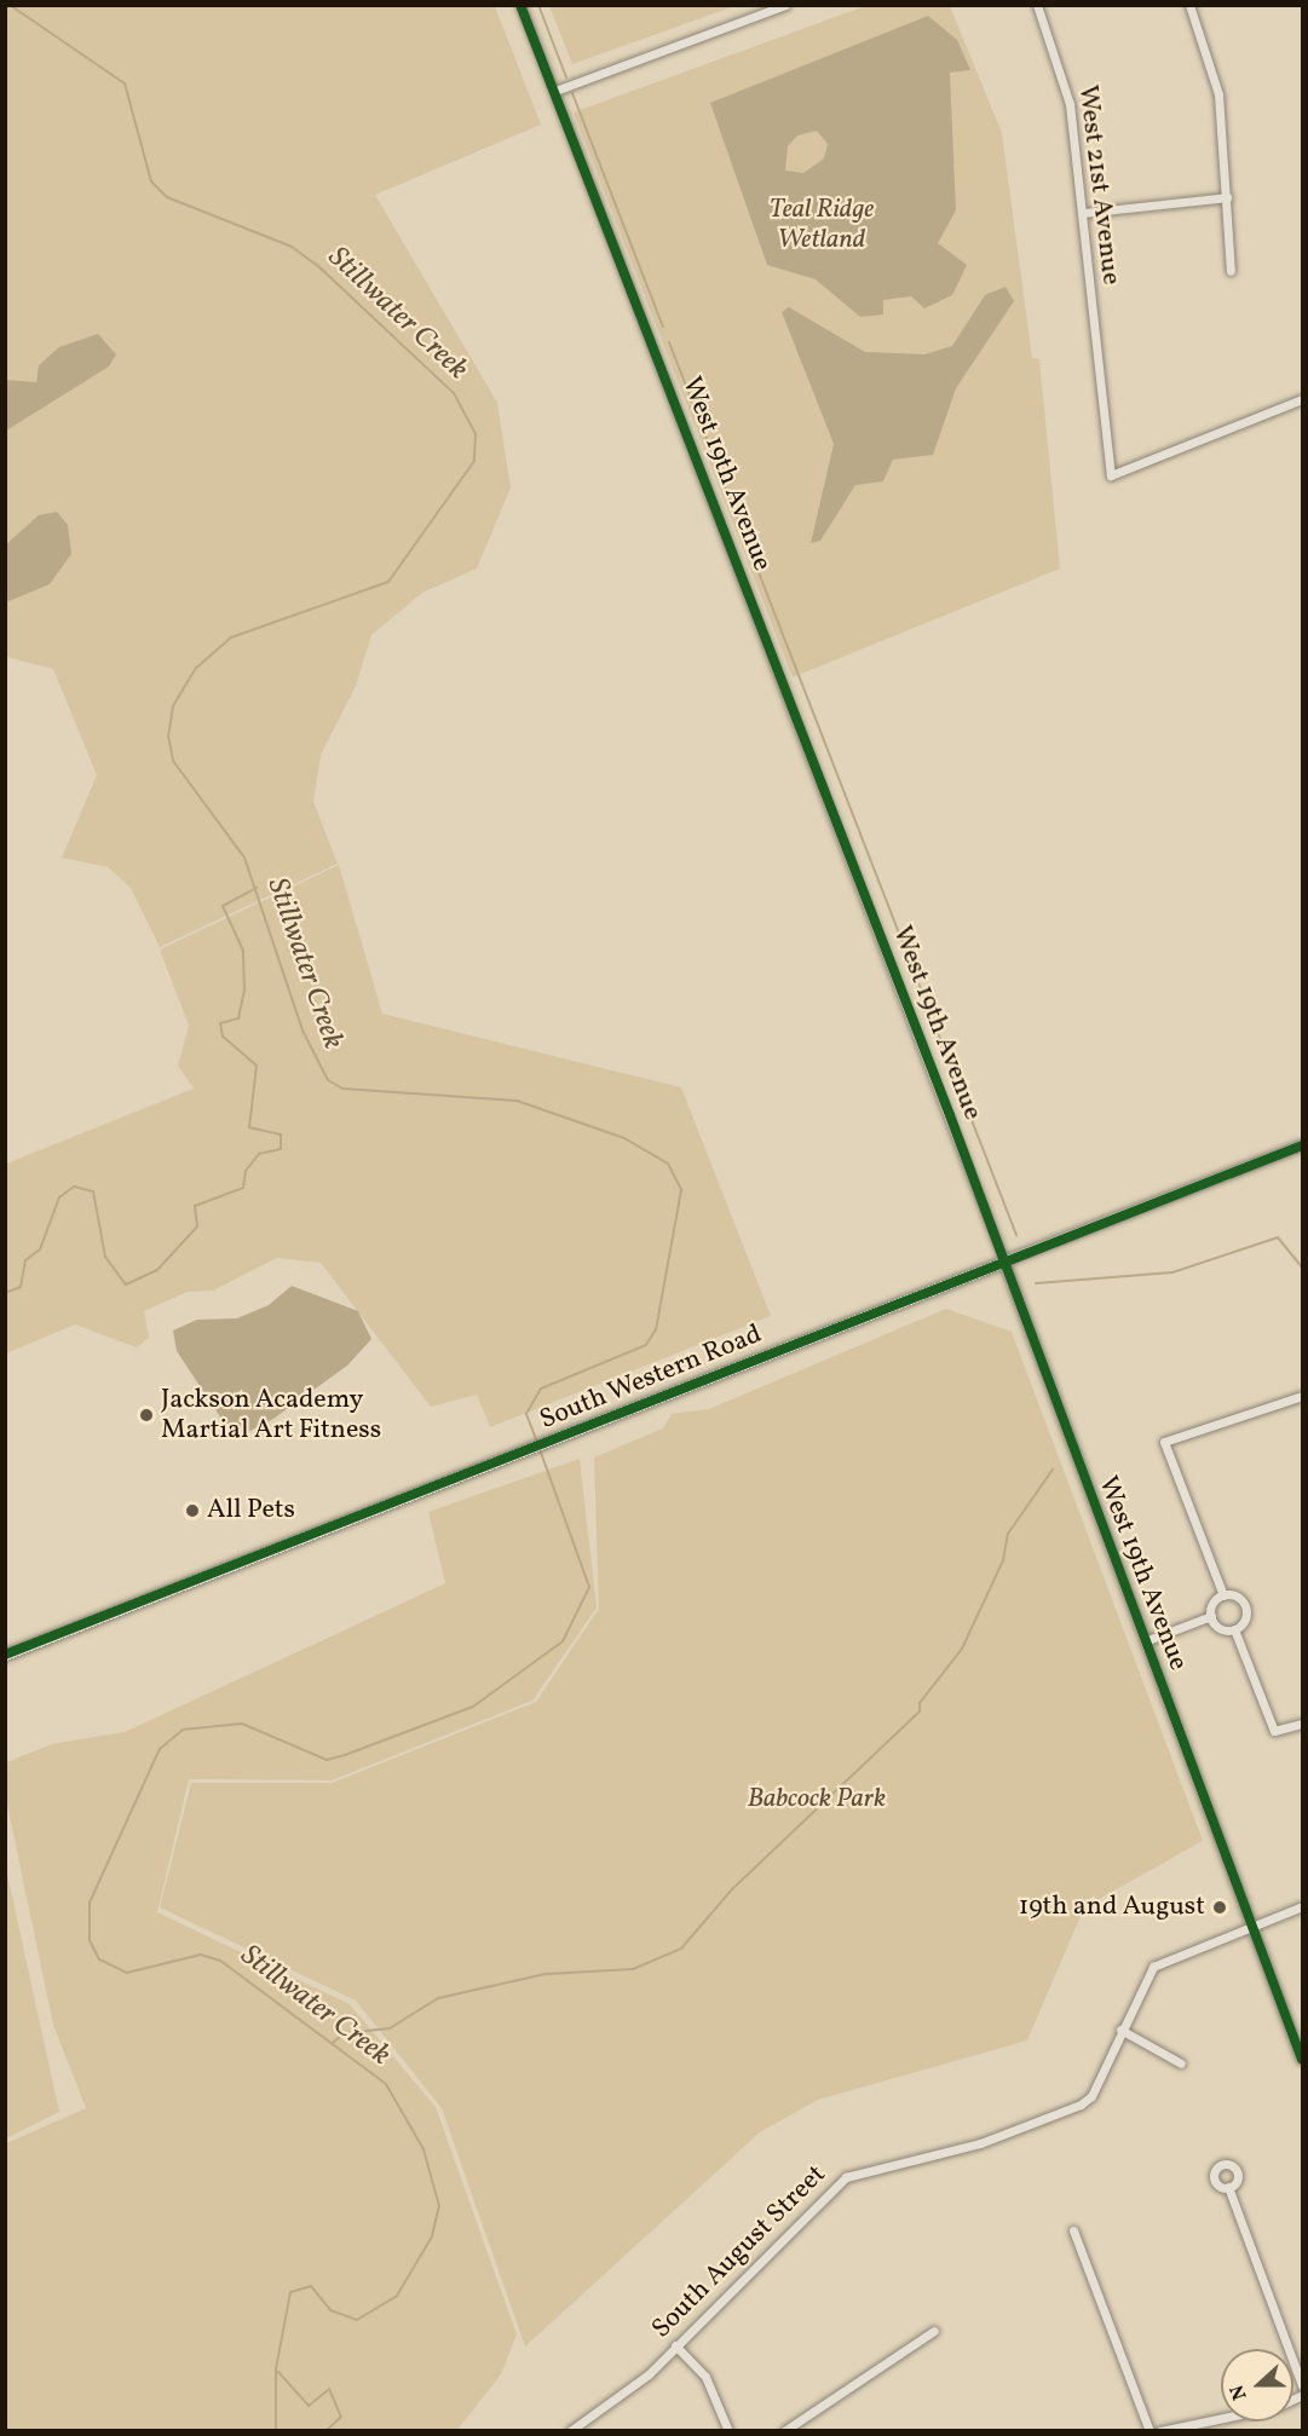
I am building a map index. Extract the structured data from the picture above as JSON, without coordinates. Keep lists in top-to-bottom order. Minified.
{"streets":{"main road":["South Western Road"],"street":["West 21st Avenue","West 19th Avenue","South August Street"]},"crossings":[["West 19th Avenue","South Western Road"],["West 19th Avenue","South August Street"]],"water":["Stillwater Creek"],"parks":["Teal Ridge Wetland","Babcock Park"],"places":["Jackson Academy Martial Art Fitness","All Pets","19th and August"],"north":"left"}
